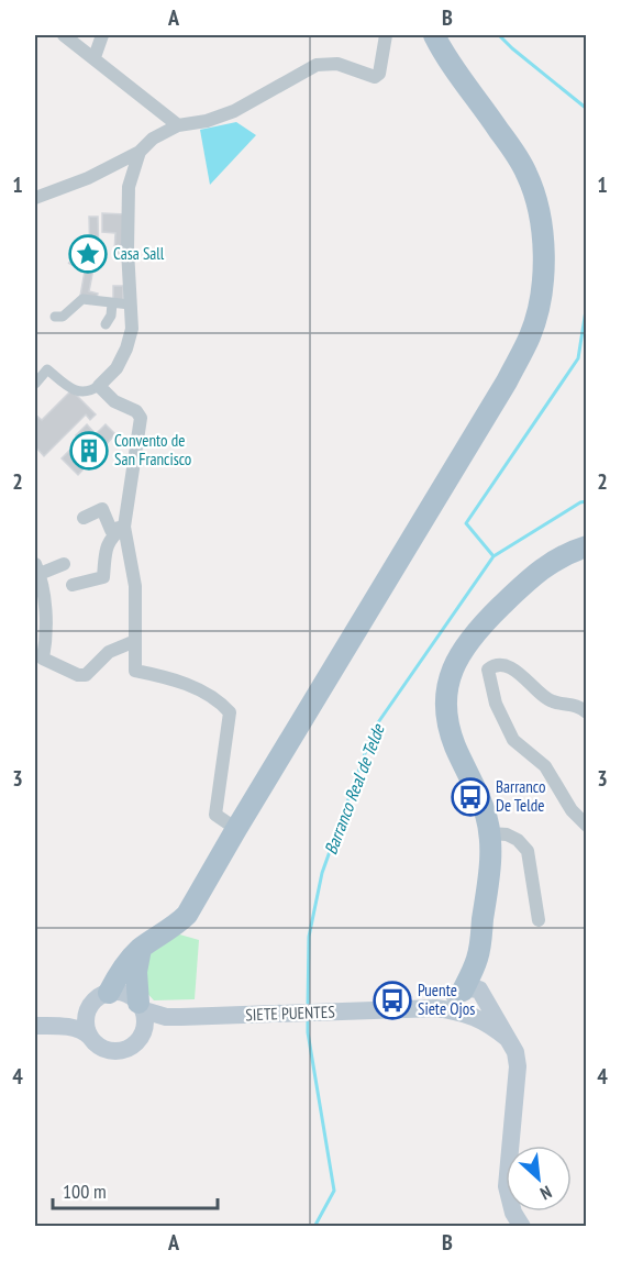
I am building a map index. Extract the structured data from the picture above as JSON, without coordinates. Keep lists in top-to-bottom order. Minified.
{"streets":{"main road":["SIETE PUENTES"]},"water":["Barranco Real de Telde"],"places":{"place":["Casa Sall"],"building":["Convento de San Francisco"],"bus stop":["Barranco De Telde","Puente Siete Ojos"]},"scale_bar":"100 m","north":"bottom right","grid":{"columns":["A","B"],"rows":["1","2","3","4"]}}
